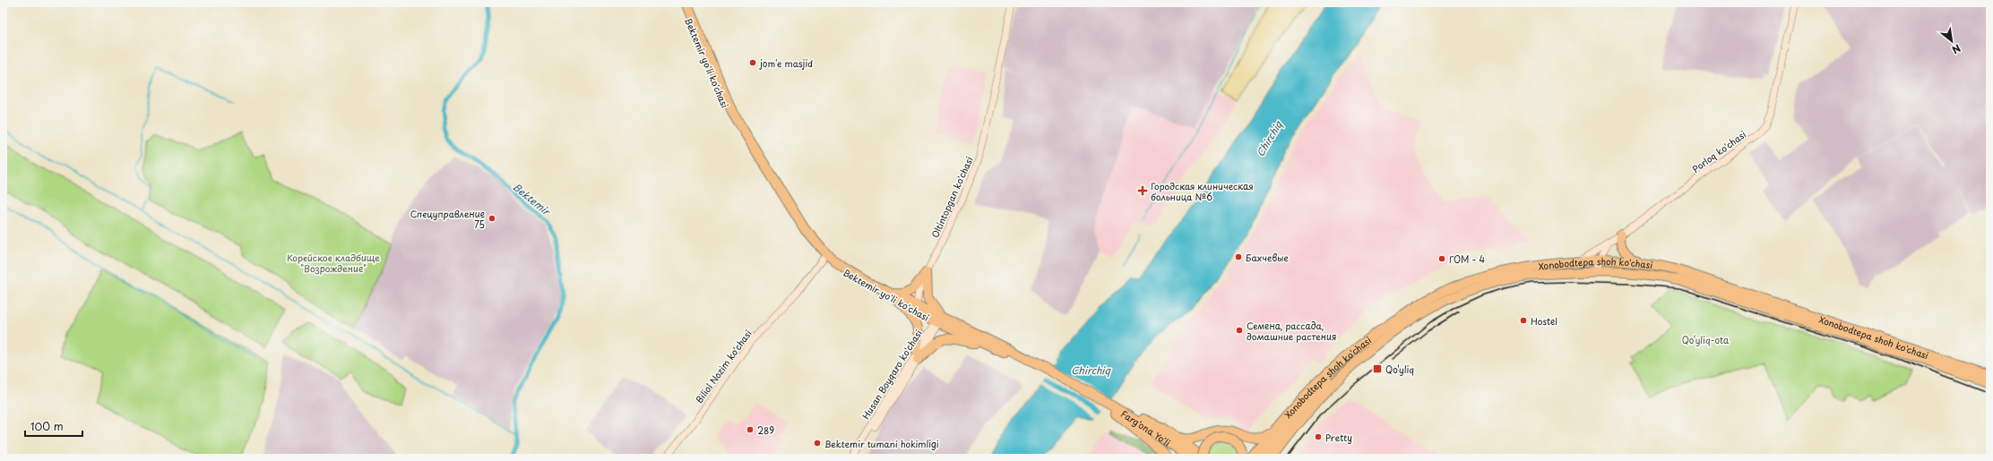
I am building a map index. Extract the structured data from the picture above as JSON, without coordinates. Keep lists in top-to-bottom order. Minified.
{"streets":{"highway":["Bektemir yo'li ko'chasi","Xonobodtepa shoh ko'chasi","Farg'ona Yo'li"],"main road":["Porloq ko'chasi","Oltintopgan ko'chasi","Biliol Nozim ko'chasi","Husan Boyqaro ko'chasi"]},"crossings":[["Bektemir yo'li ko'chasi","Oltintopgan ko'chasi"],["Bektemir yo'li ko'chasi","Biliol Nozim ko'chasi"],["Bektemir yo'li ko'chasi","Husan Boyqaro ko'chasi"],["Bektemir yo'li ko'chasi","Farg'ona Yo'li"],["Porloq ko'chasi","Xonobodtepa shoh ko'chasi"]],"water":["Chirchiq","Bektemir"],"parks":["Корейское кладбище \"Возрождение\"","Qo‘yliq-ota"],"places":{"other":["jom'e masjid","Спецуправление 75","Бахчевые","ГОМ - 4","Hostel","Семена, рассада, домашние растения","289","Pretty","Bektemir tumani hokimligi"],"health":["Городская клиническая больница №6"],"transit":["Qo‘yliq"]},"scale_bar":"100 m","north":"bottom right"}
